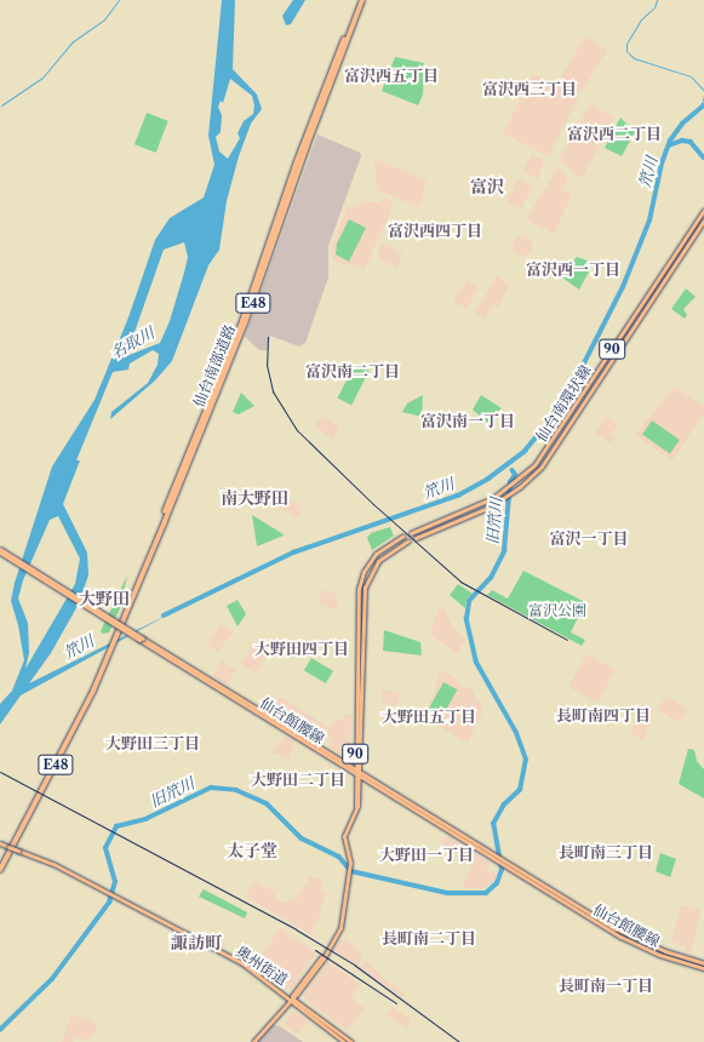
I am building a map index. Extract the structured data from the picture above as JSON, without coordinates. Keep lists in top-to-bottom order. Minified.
{"streets":{"highway":["E48","仙台南部道路"],"main road":["90","仙台南環状線","仙台館腰線","奥州街道"]},"crossings":[["90","仙台館腰線"],["90","奥州街道"]],"districts":["富沢西五丁目","富沢西三丁目","富沢西二丁目","富沢","富沢西四丁目","富沢西一丁目","富沢南二丁目","富沢南一丁目","南大野田","富沢一丁目","大野田","大野田四丁目","長町南四丁目","大野田五丁目","大野田三丁目","大野田二丁目","太子堂","長町南三丁目","大野田一丁目","長町南二丁目","諏訪町","長町南一丁目"],"water":["笊川","名取川","旧笊川"],"parks":["富沢公園"]}
